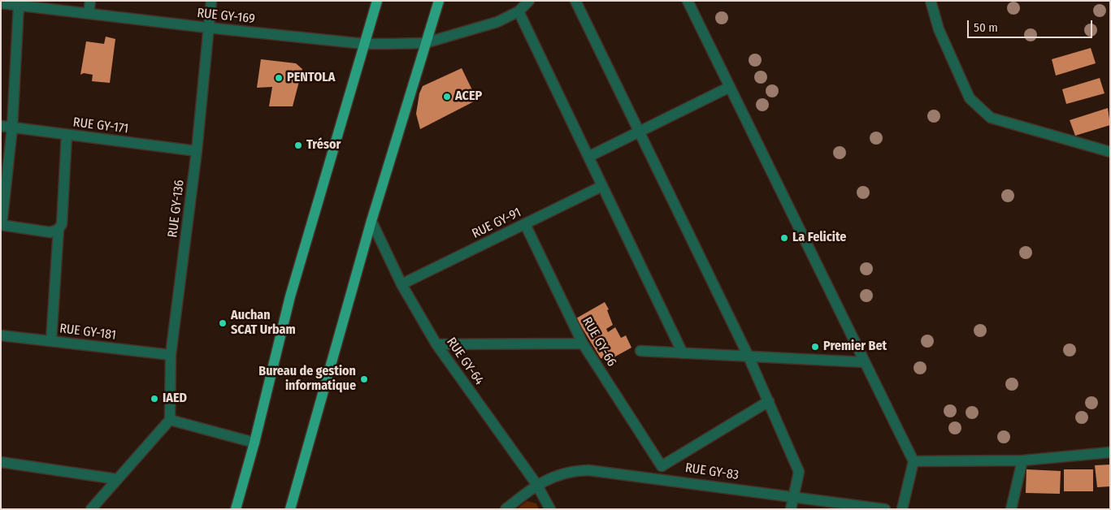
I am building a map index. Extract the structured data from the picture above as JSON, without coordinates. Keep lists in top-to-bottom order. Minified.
{"streets":{"street":["RUE GY-169","RUE GY-171","RUE GY-136","RUE GY-91","RUE GY-181","RUE GY-66","RUE GY-64","RUE GY-83"]},"crossings":[["RUE GY-169","RUE GY-136"],["RUE GY-171","RUE GY-136"],["RUE GY-136","RUE GY-181"],["RUE GY-91","RUE GY-66"],["RUE GY-91","RUE GY-64"],["RUE GY-64","RUE GY-83"]],"places":["PENTOLA","ACEP","Trésor","La Felicite","Auchan SCAT Urbam","Premier Bet","Bureau de gestion informatique","IAED"],"scale_bar":"50 m"}
